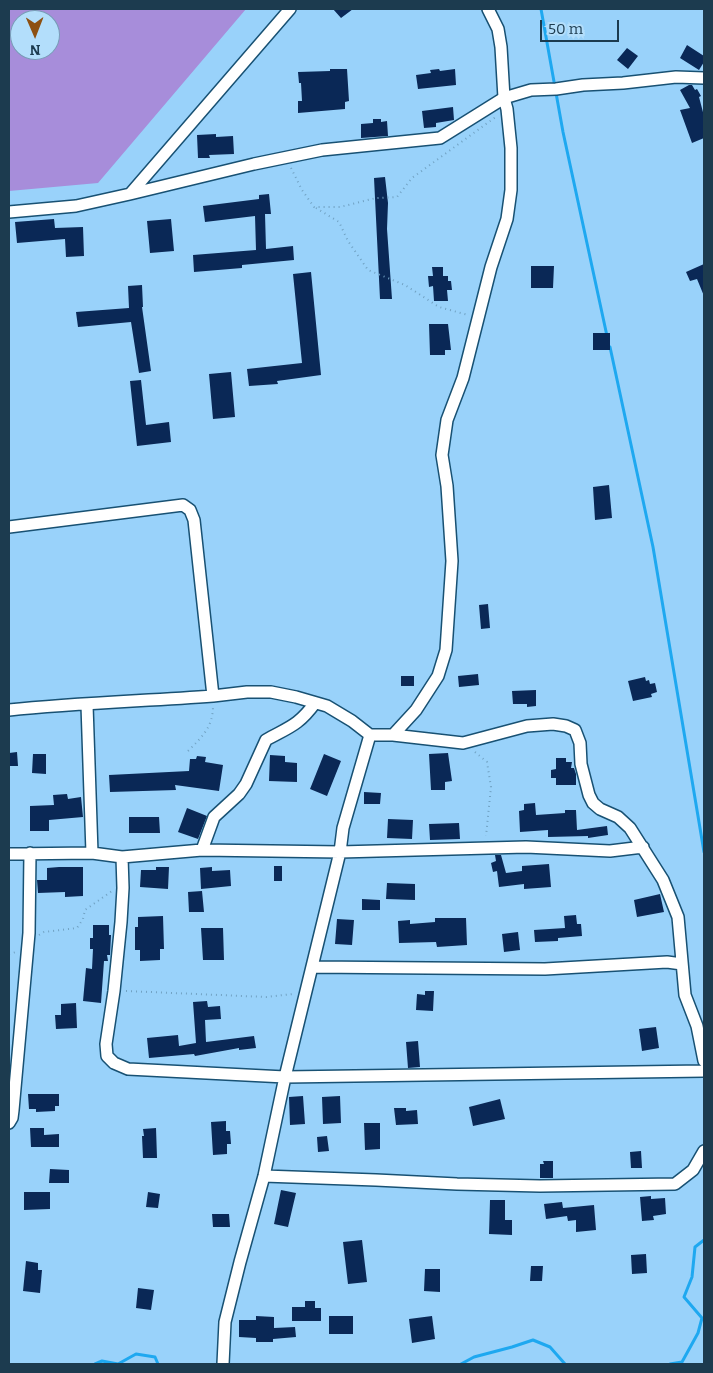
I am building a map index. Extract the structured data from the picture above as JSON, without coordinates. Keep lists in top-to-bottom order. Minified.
{"scale_bar":"50 m","north":"bottom"}
